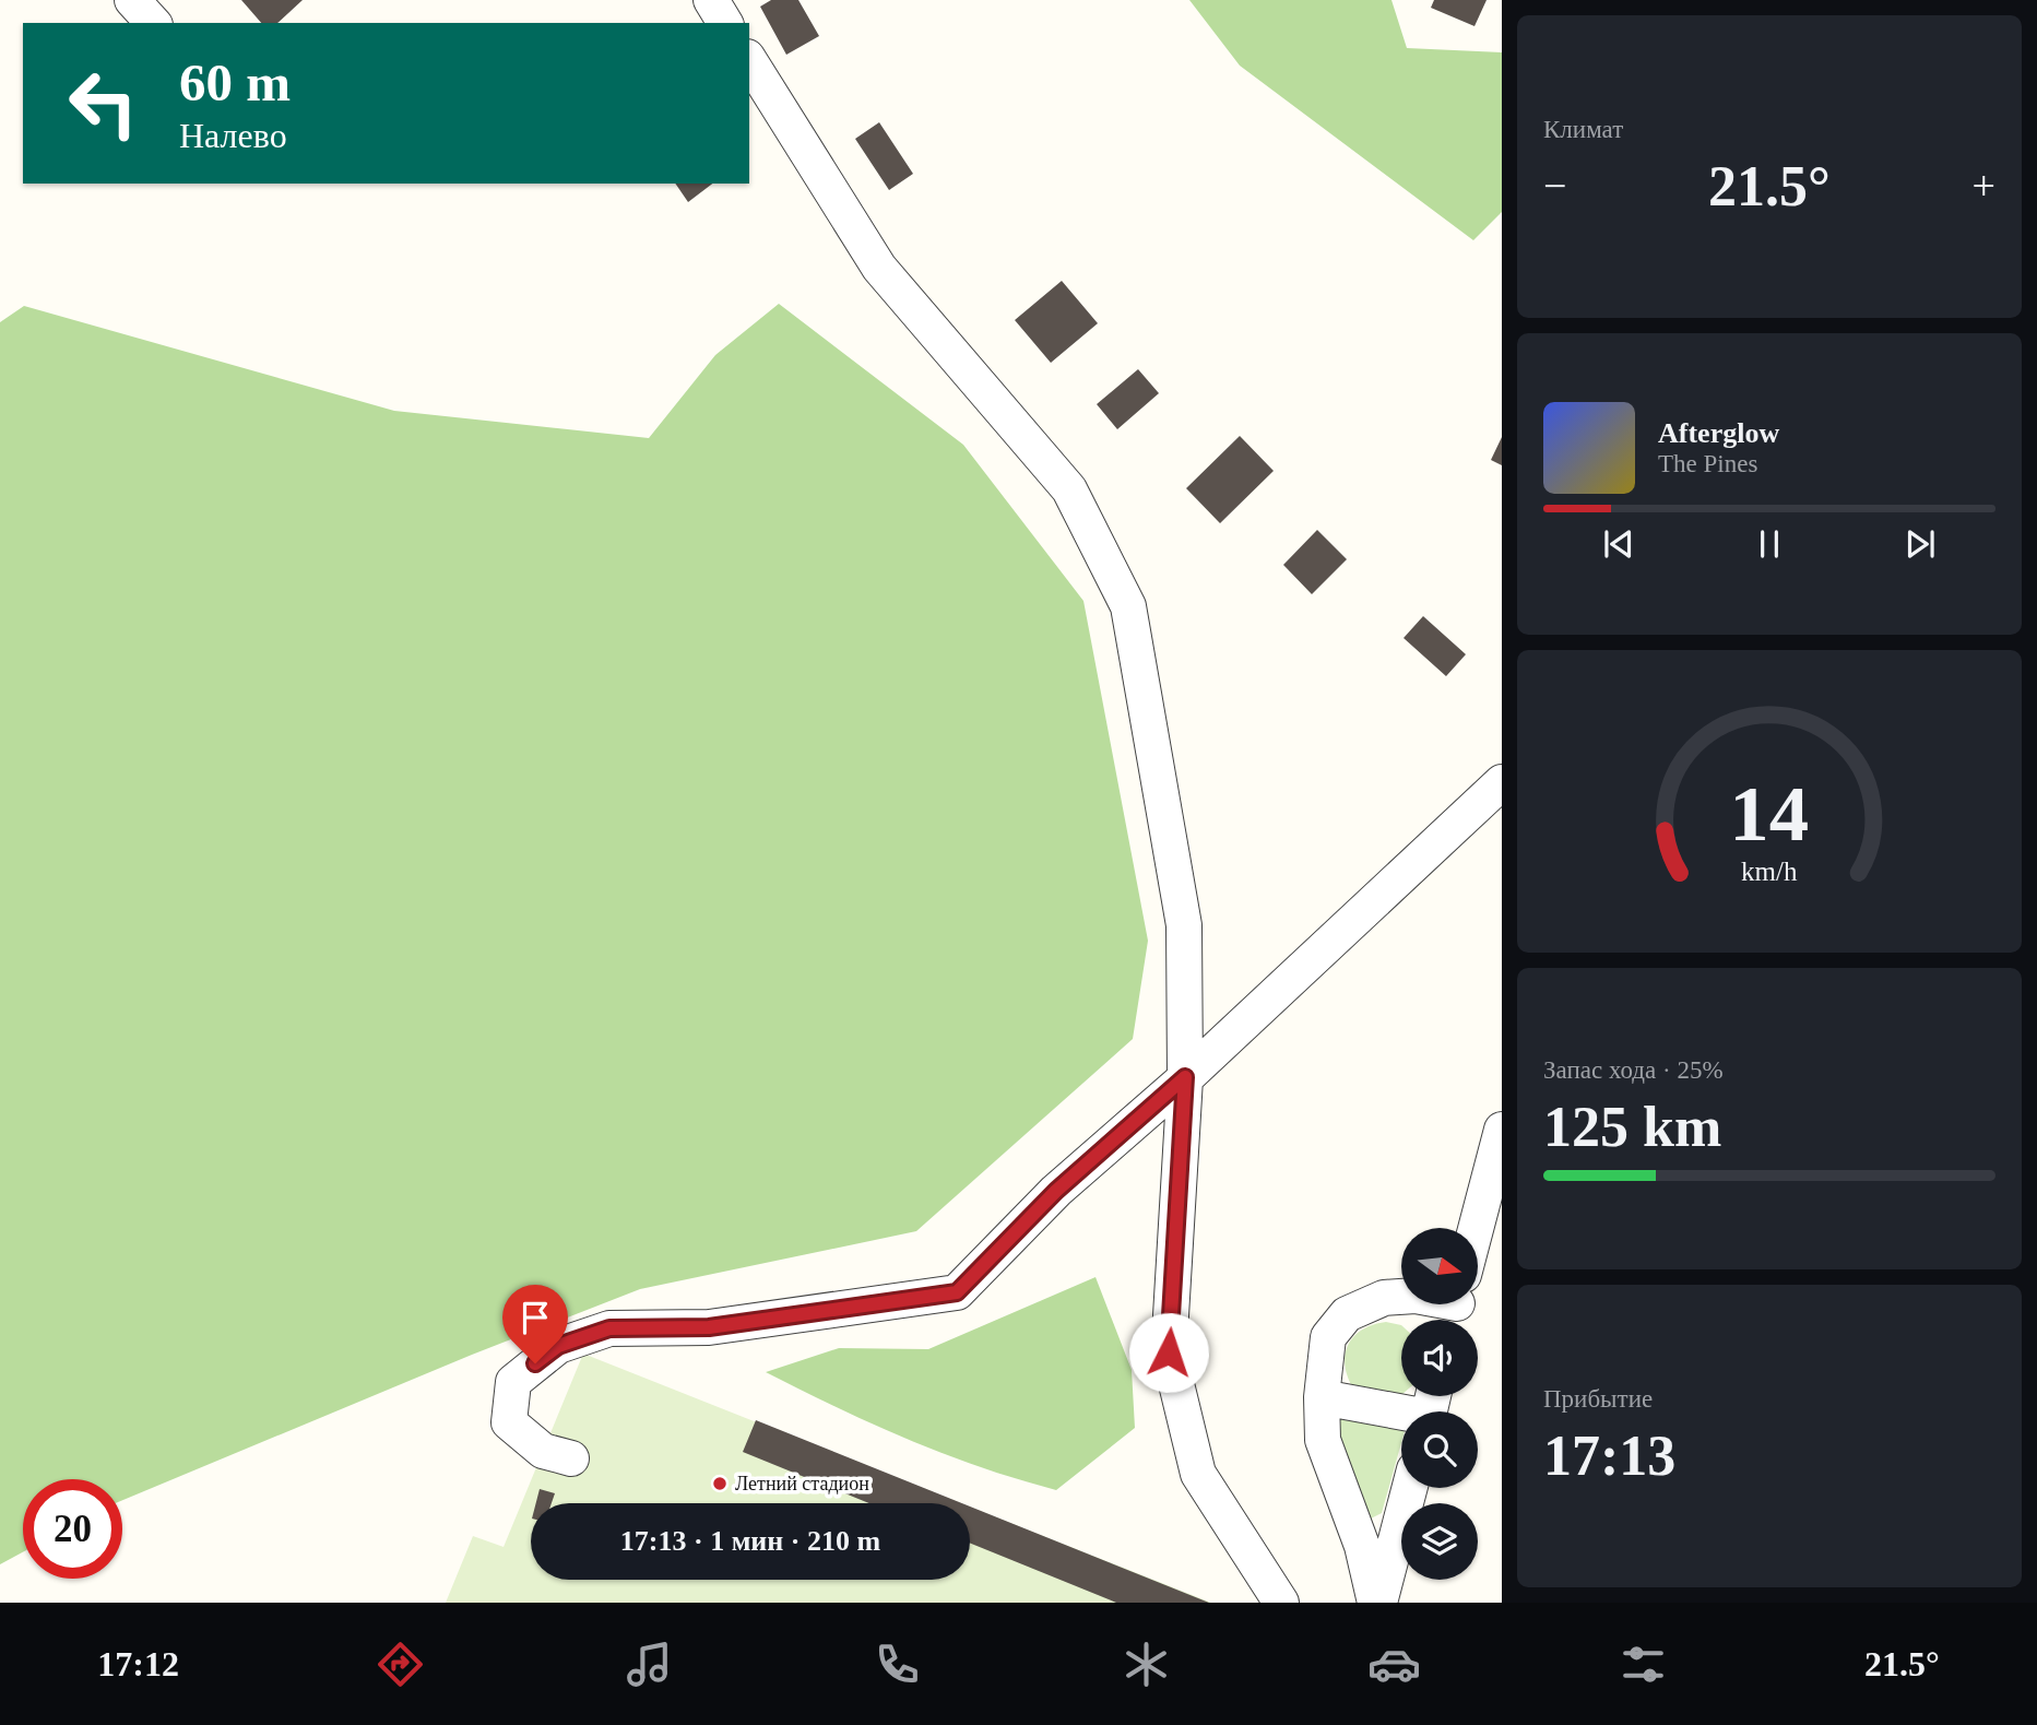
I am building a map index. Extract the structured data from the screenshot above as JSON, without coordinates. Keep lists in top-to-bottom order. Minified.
{"places":["Летний стадион"],"north":"right","page":{"tile":["Климат",["Запас хода · 25%","125 km"],["Прибытие","17:13"]],"turn":["60 m","Налево"],"heat":["−","21.5°","+"],"song":["Afterglow","The Pines"],"limit":"20","trip":"17:13 · 1 мин · 210 m","tabs":["17:12","21.5°"],"gauge":["14","km/h"]}}
